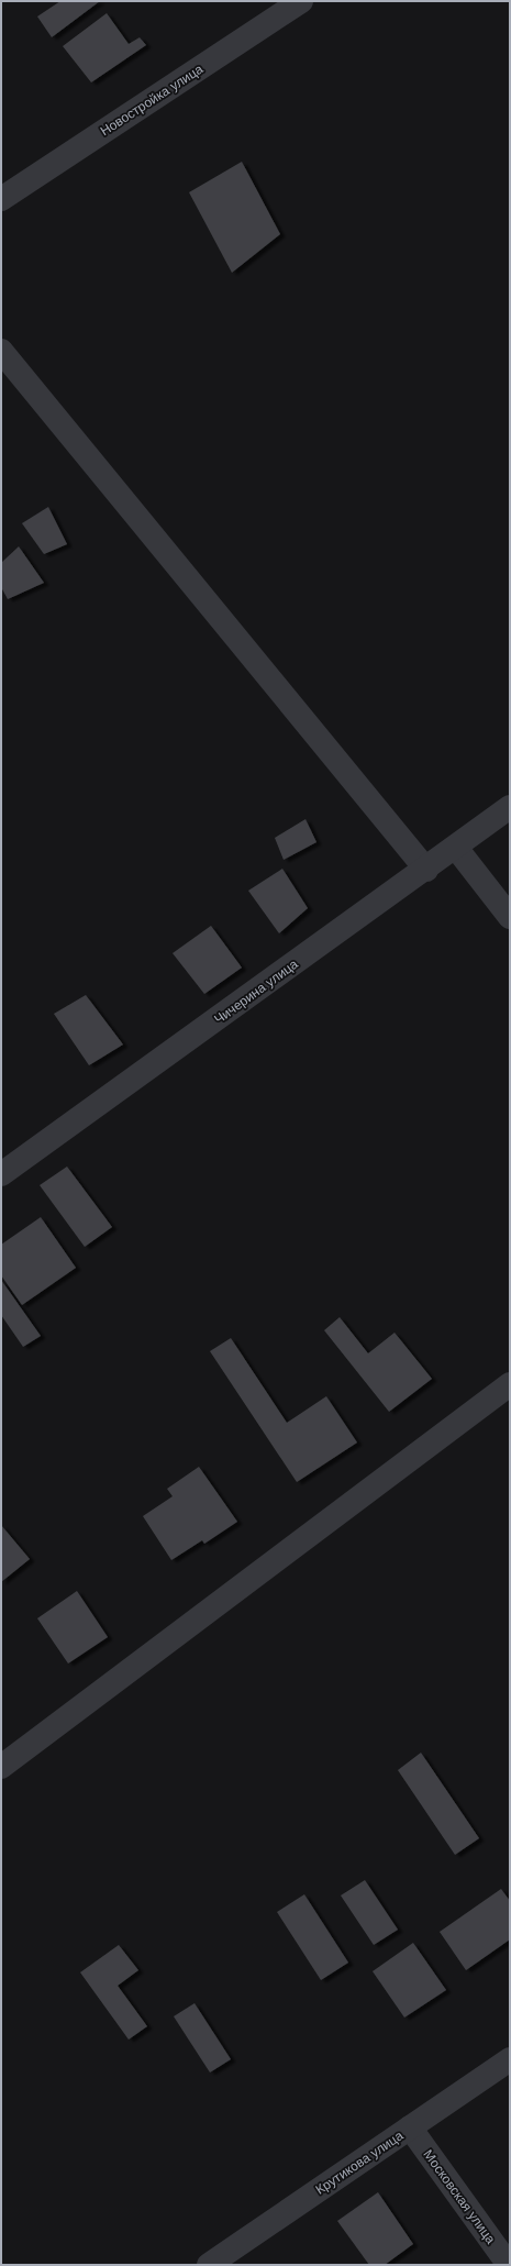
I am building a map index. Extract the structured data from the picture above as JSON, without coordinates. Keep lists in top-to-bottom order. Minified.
{"streets":{"street":["Новостройка улица","Чичерина улица","Крутикова улица","Московская улица"]},"crossings":[["Крутикова улица","Московская улица"]]}
